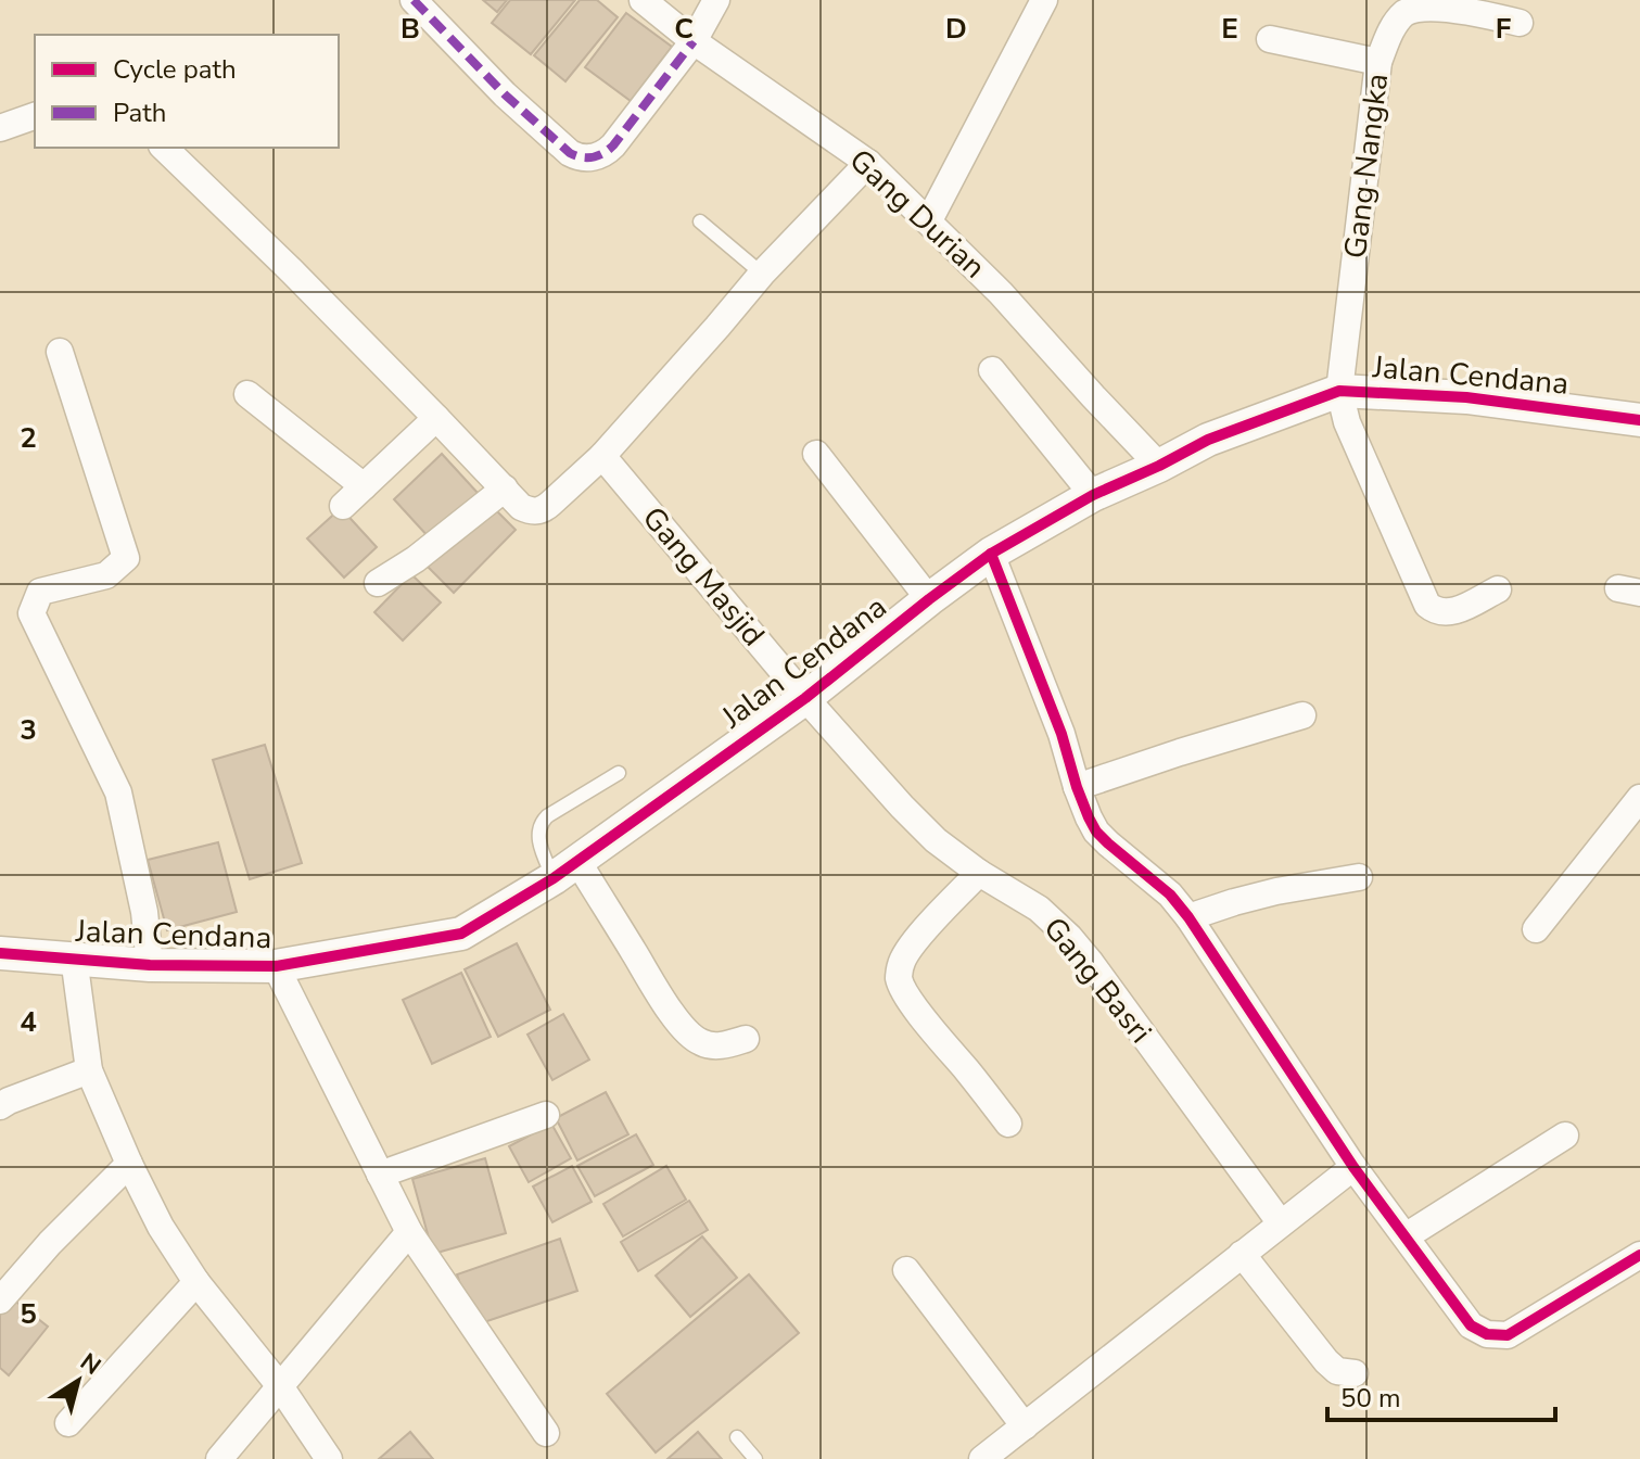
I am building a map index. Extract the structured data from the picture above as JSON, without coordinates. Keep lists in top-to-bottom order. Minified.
{"streets":{"street":["Gang Nangka","Gang Durian","Jalan Cendana","Gang Masjid","Gang Basri"]},"crossings":[["Gang Nangka","Jalan Cendana"],["Gang Durian","Jalan Cendana"],["Jalan Cendana","Gang Masjid"],["Jalan Cendana","Gang Basri"],["Gang Masjid","Gang Basri"]],"legend":["Cycle path","Path"],"scale_bar":"50 m","north":"top right","grid":{"columns":["B","C","D","E","F"],"rows":["2","3","4","5"]}}
